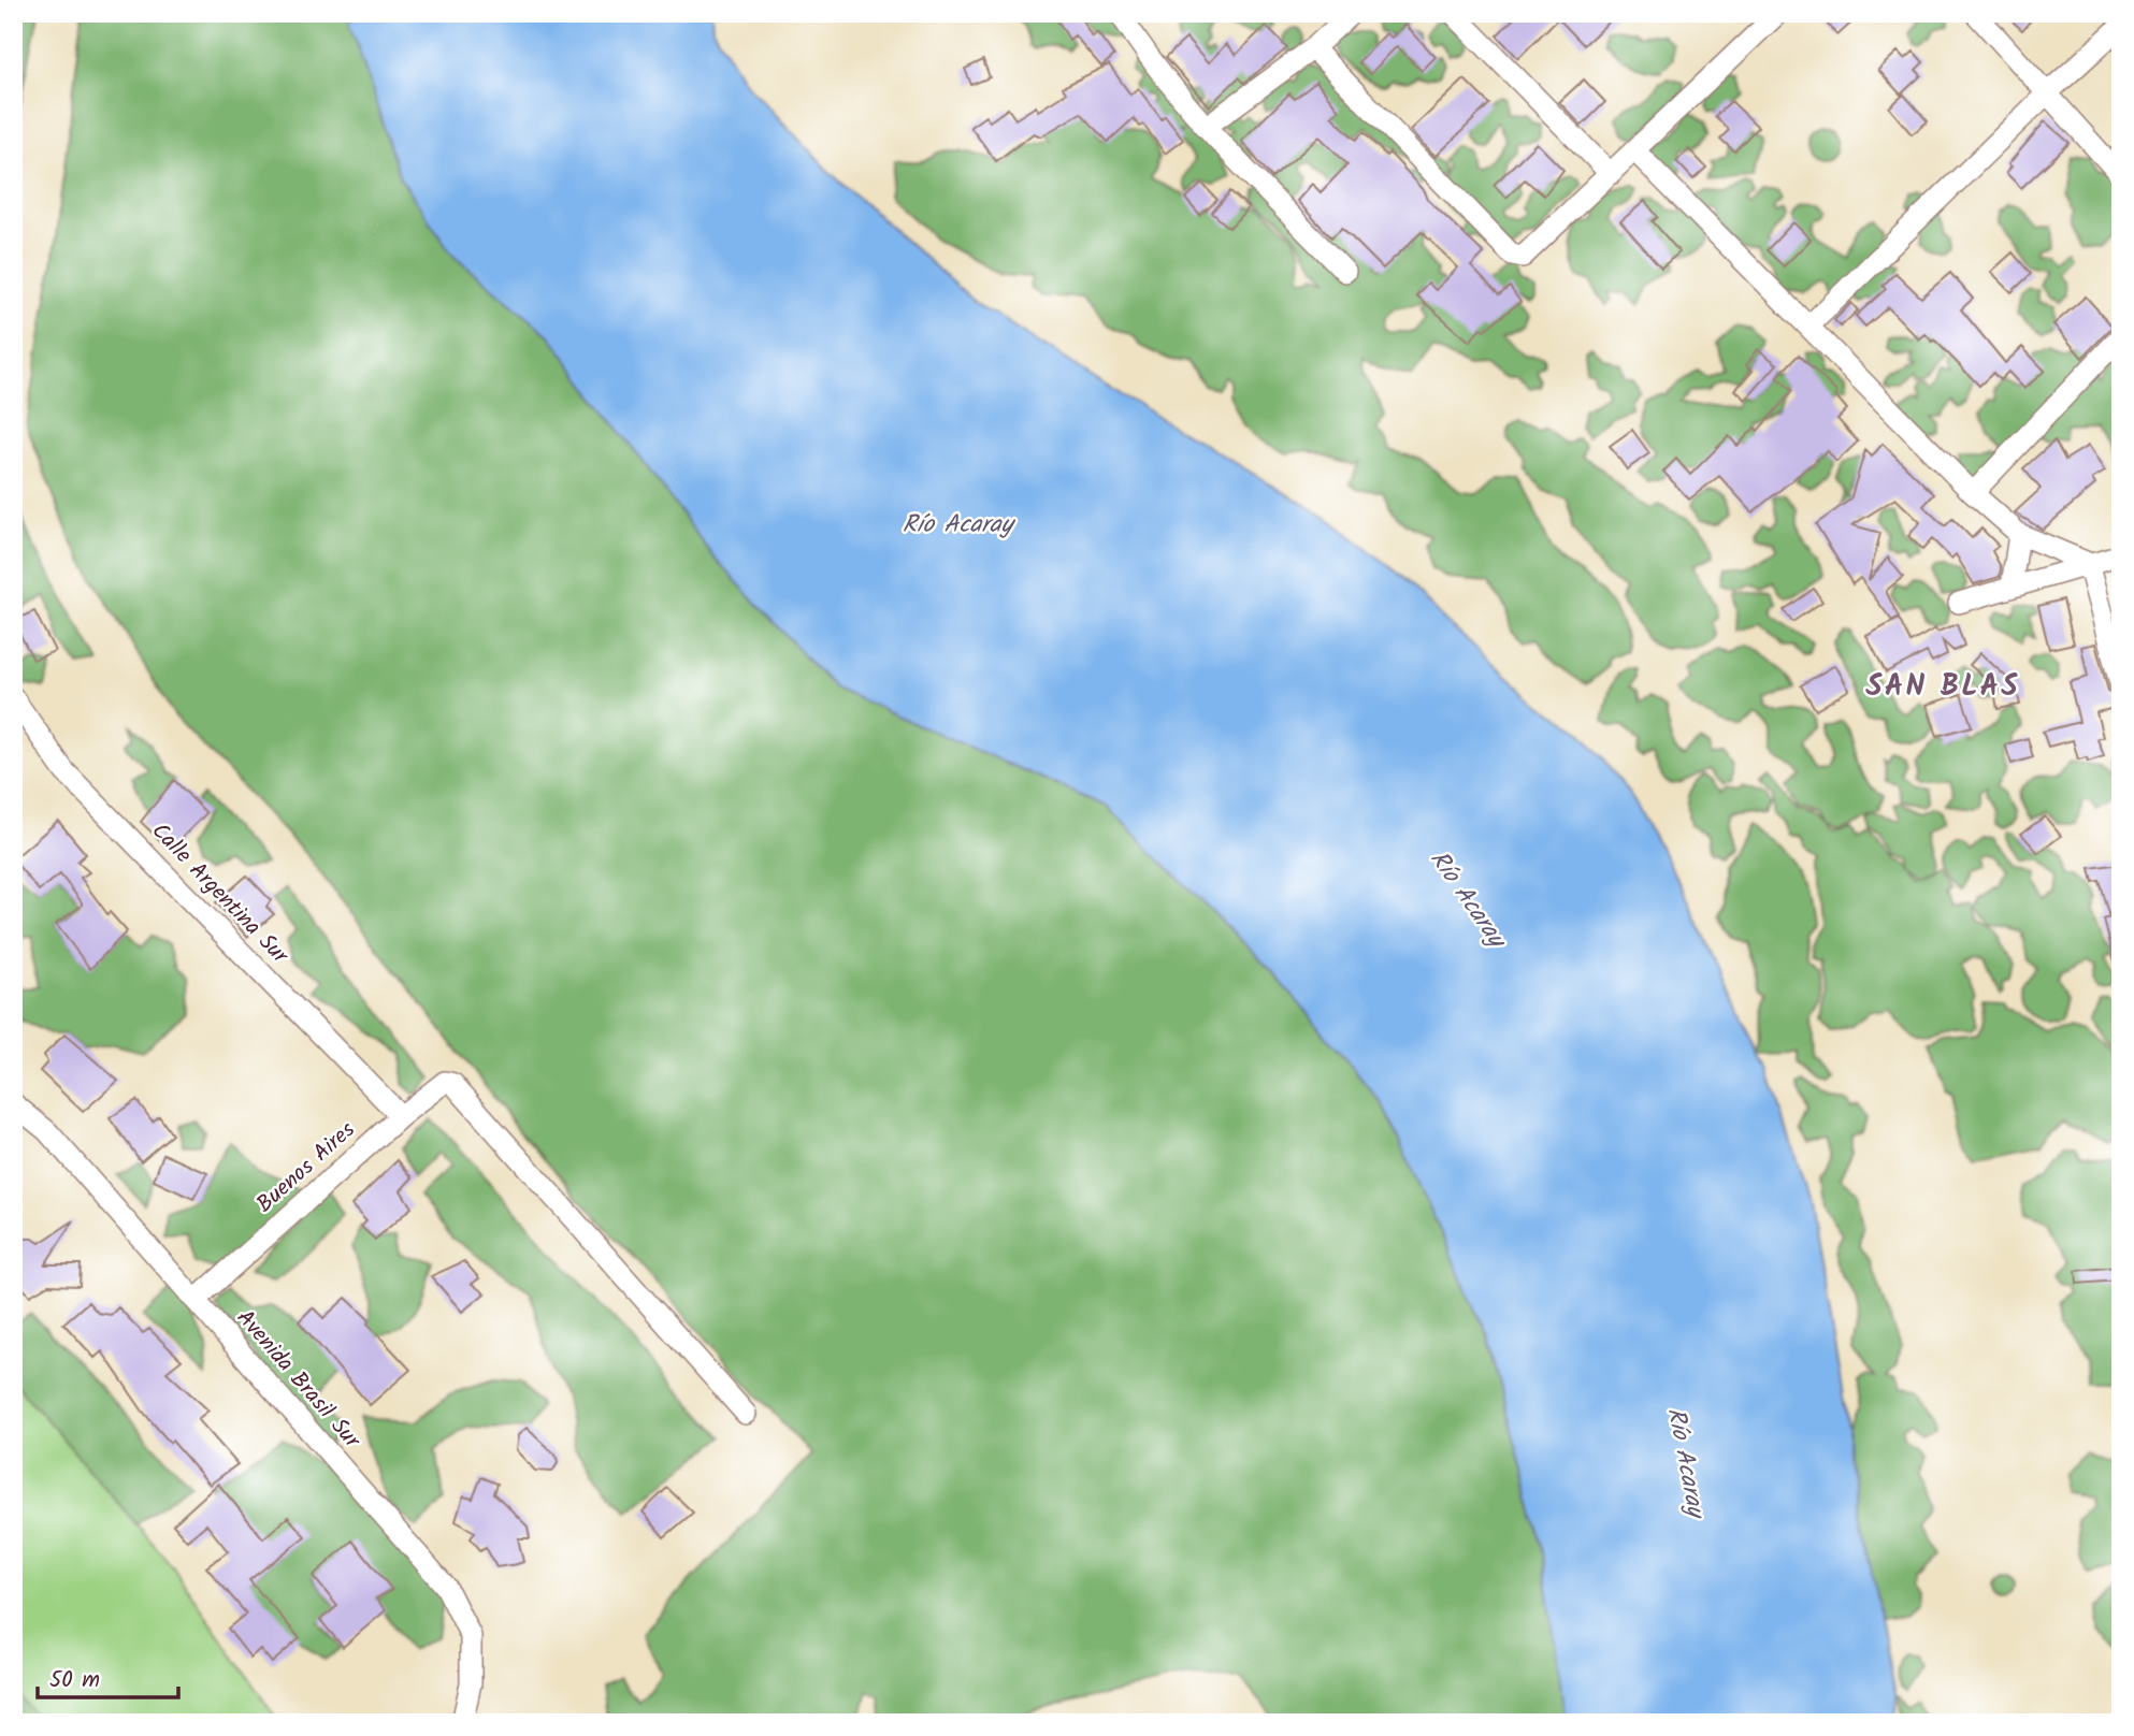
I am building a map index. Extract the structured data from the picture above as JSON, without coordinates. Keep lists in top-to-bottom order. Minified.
{"streets":{"street":["Calle Argentina Sur","Buenos Aires","Avenida Brasil Sur"]},"crossings":[["Calle Argentina Sur","Buenos Aires"],["Buenos Aires","Avenida Brasil Sur"]],"districts":["SAN BLAS"],"water":["Río Acaray"],"scale_bar":"50 m"}
